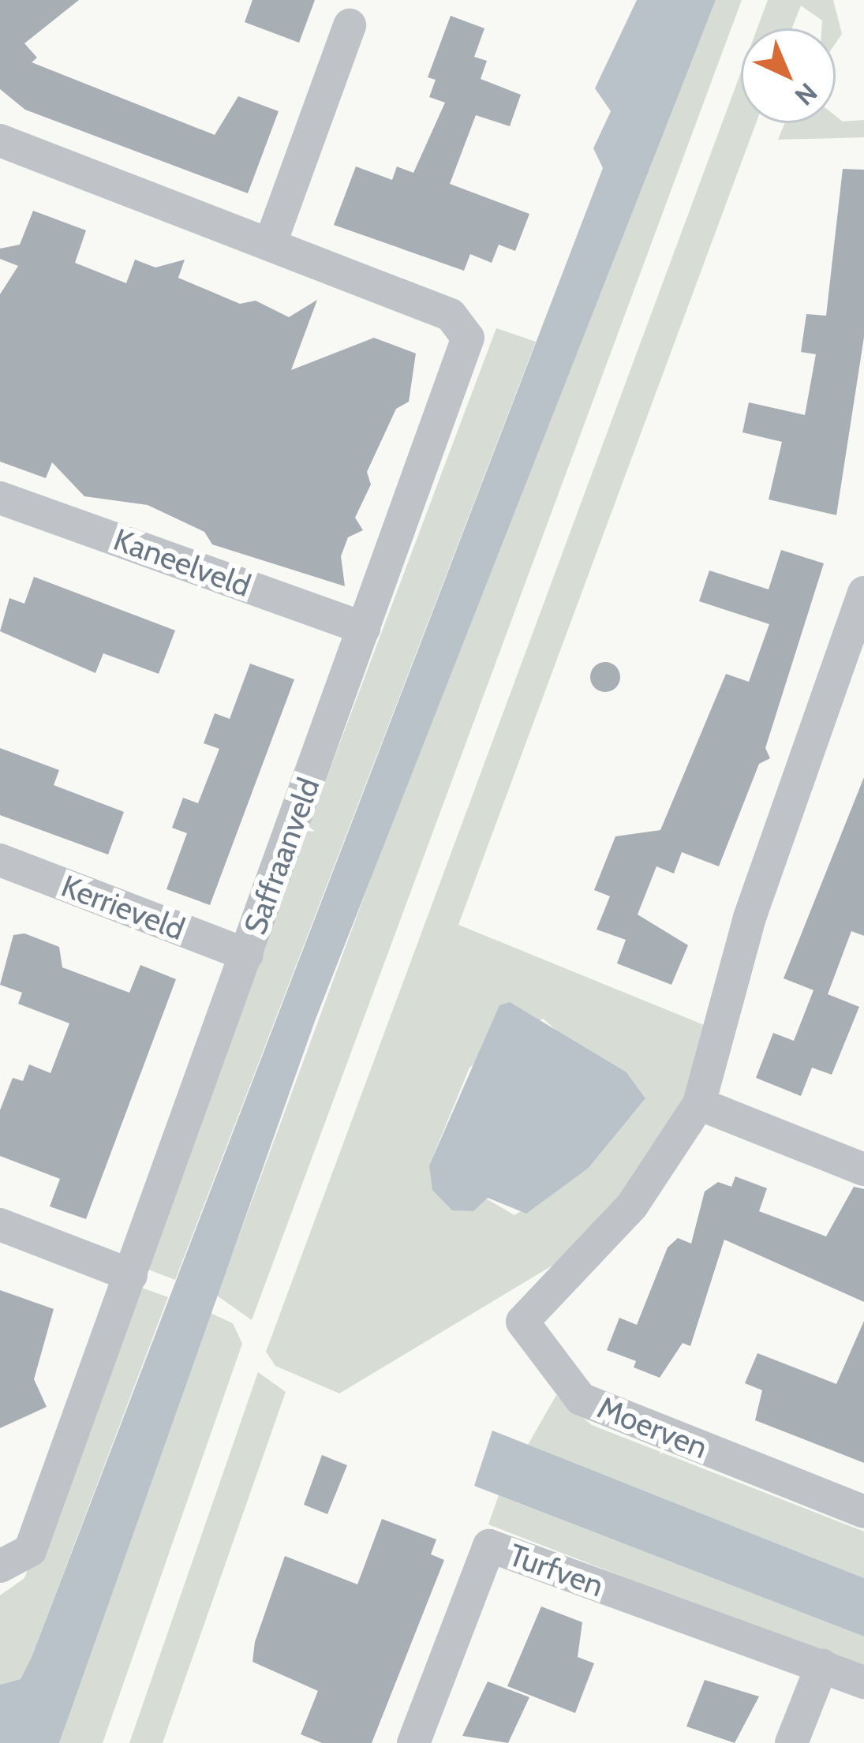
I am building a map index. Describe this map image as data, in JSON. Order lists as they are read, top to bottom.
{
  "streets": {
    "street": [
      "Kaneelveld",
      "Saffraanveld",
      "Kerrieveld",
      "Moerven",
      "Turfven"
    ]
  },
  "crossings": [
    ["Kaneelveld", "Saffraanveld"],
    ["Saffraanveld", "Kerrieveld"]
  ],
  "north": "bottom right"
}
